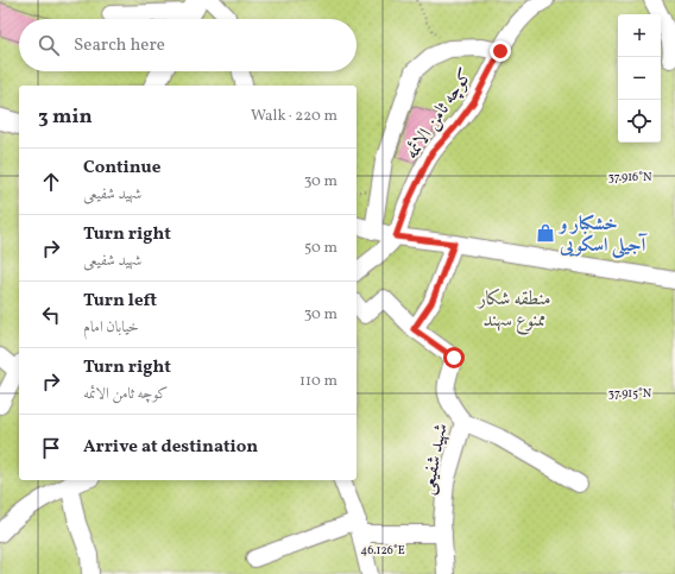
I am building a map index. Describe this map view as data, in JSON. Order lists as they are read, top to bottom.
{
  "streets": {
    "street": ["کوچه ثامن الائمه", "شهید شفیعی"]
  },
  "parks": ["منطقه شکار ممنوع سهند"],
  "places": {
    "shop": ["خشکبار و آجیلی اسکویی"]
  },
  "page": {
    "map_buttons": ["+", "−"],
    "search": "Search here",
    "heading": ["3 min", "Walk · 220 m"],
    "list": [
      ["Continue", "شهید شفیعی", "30 m"],
      ["Turn right", "شهید شفیعی", "50 m"],
      ["Turn left", "خیابان امام", "30 m"],
      ["Turn right", "کوچه ثامن الائمه", "110 m"],
      "Arrive at destination"
    ]
  },
  "coordinates": ["37.916°N", "37.915°N", "46.126°E"]
}
